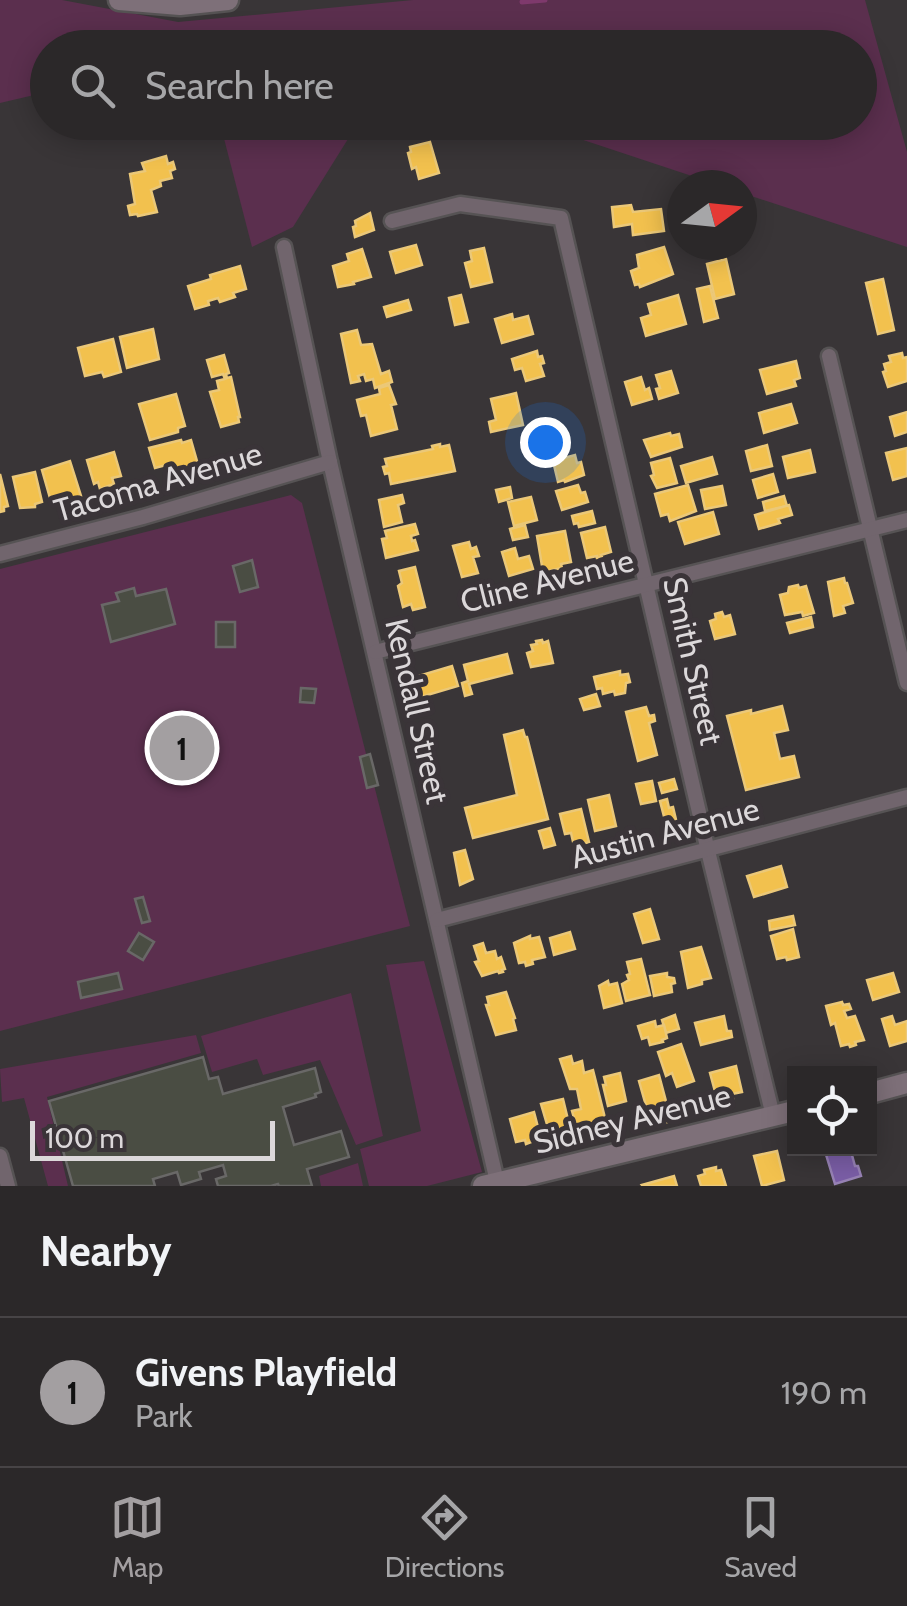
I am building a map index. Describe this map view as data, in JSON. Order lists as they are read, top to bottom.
{
  "streets": {
    "main road": ["Sidney Avenue"],
    "street": [
      "Tacoma Avenue",
      "Cline Avenue",
      "Smith Street",
      "Kendall Street",
      "Austin Avenue"
    ]
  },
  "crossings": [
    ["Tacoma Avenue", "Kendall Street"],
    ["Cline Avenue", "Smith Street"],
    ["Cline Avenue", "Kendall Street"],
    ["Smith Street", "Austin Avenue"],
    ["Smith Street", "Sidney Avenue"],
    ["Kendall Street", "Austin Avenue"],
    ["Kendall Street", "Sidney Avenue"]
  ],
  "scale_bar": "100 m",
  "north": "right",
  "page": {
    "search": "Search here",
    "pins": "1",
    "scale": "100 m",
    "heading": "Nearby",
    "list": [
      {
        "mark": "1",
        "name": "Givens Playfield",
        "note": "Park",
        "value": "190 m"
      }
    ],
    "nav": ["Map", "Directions", "Saved"]
  }
}
